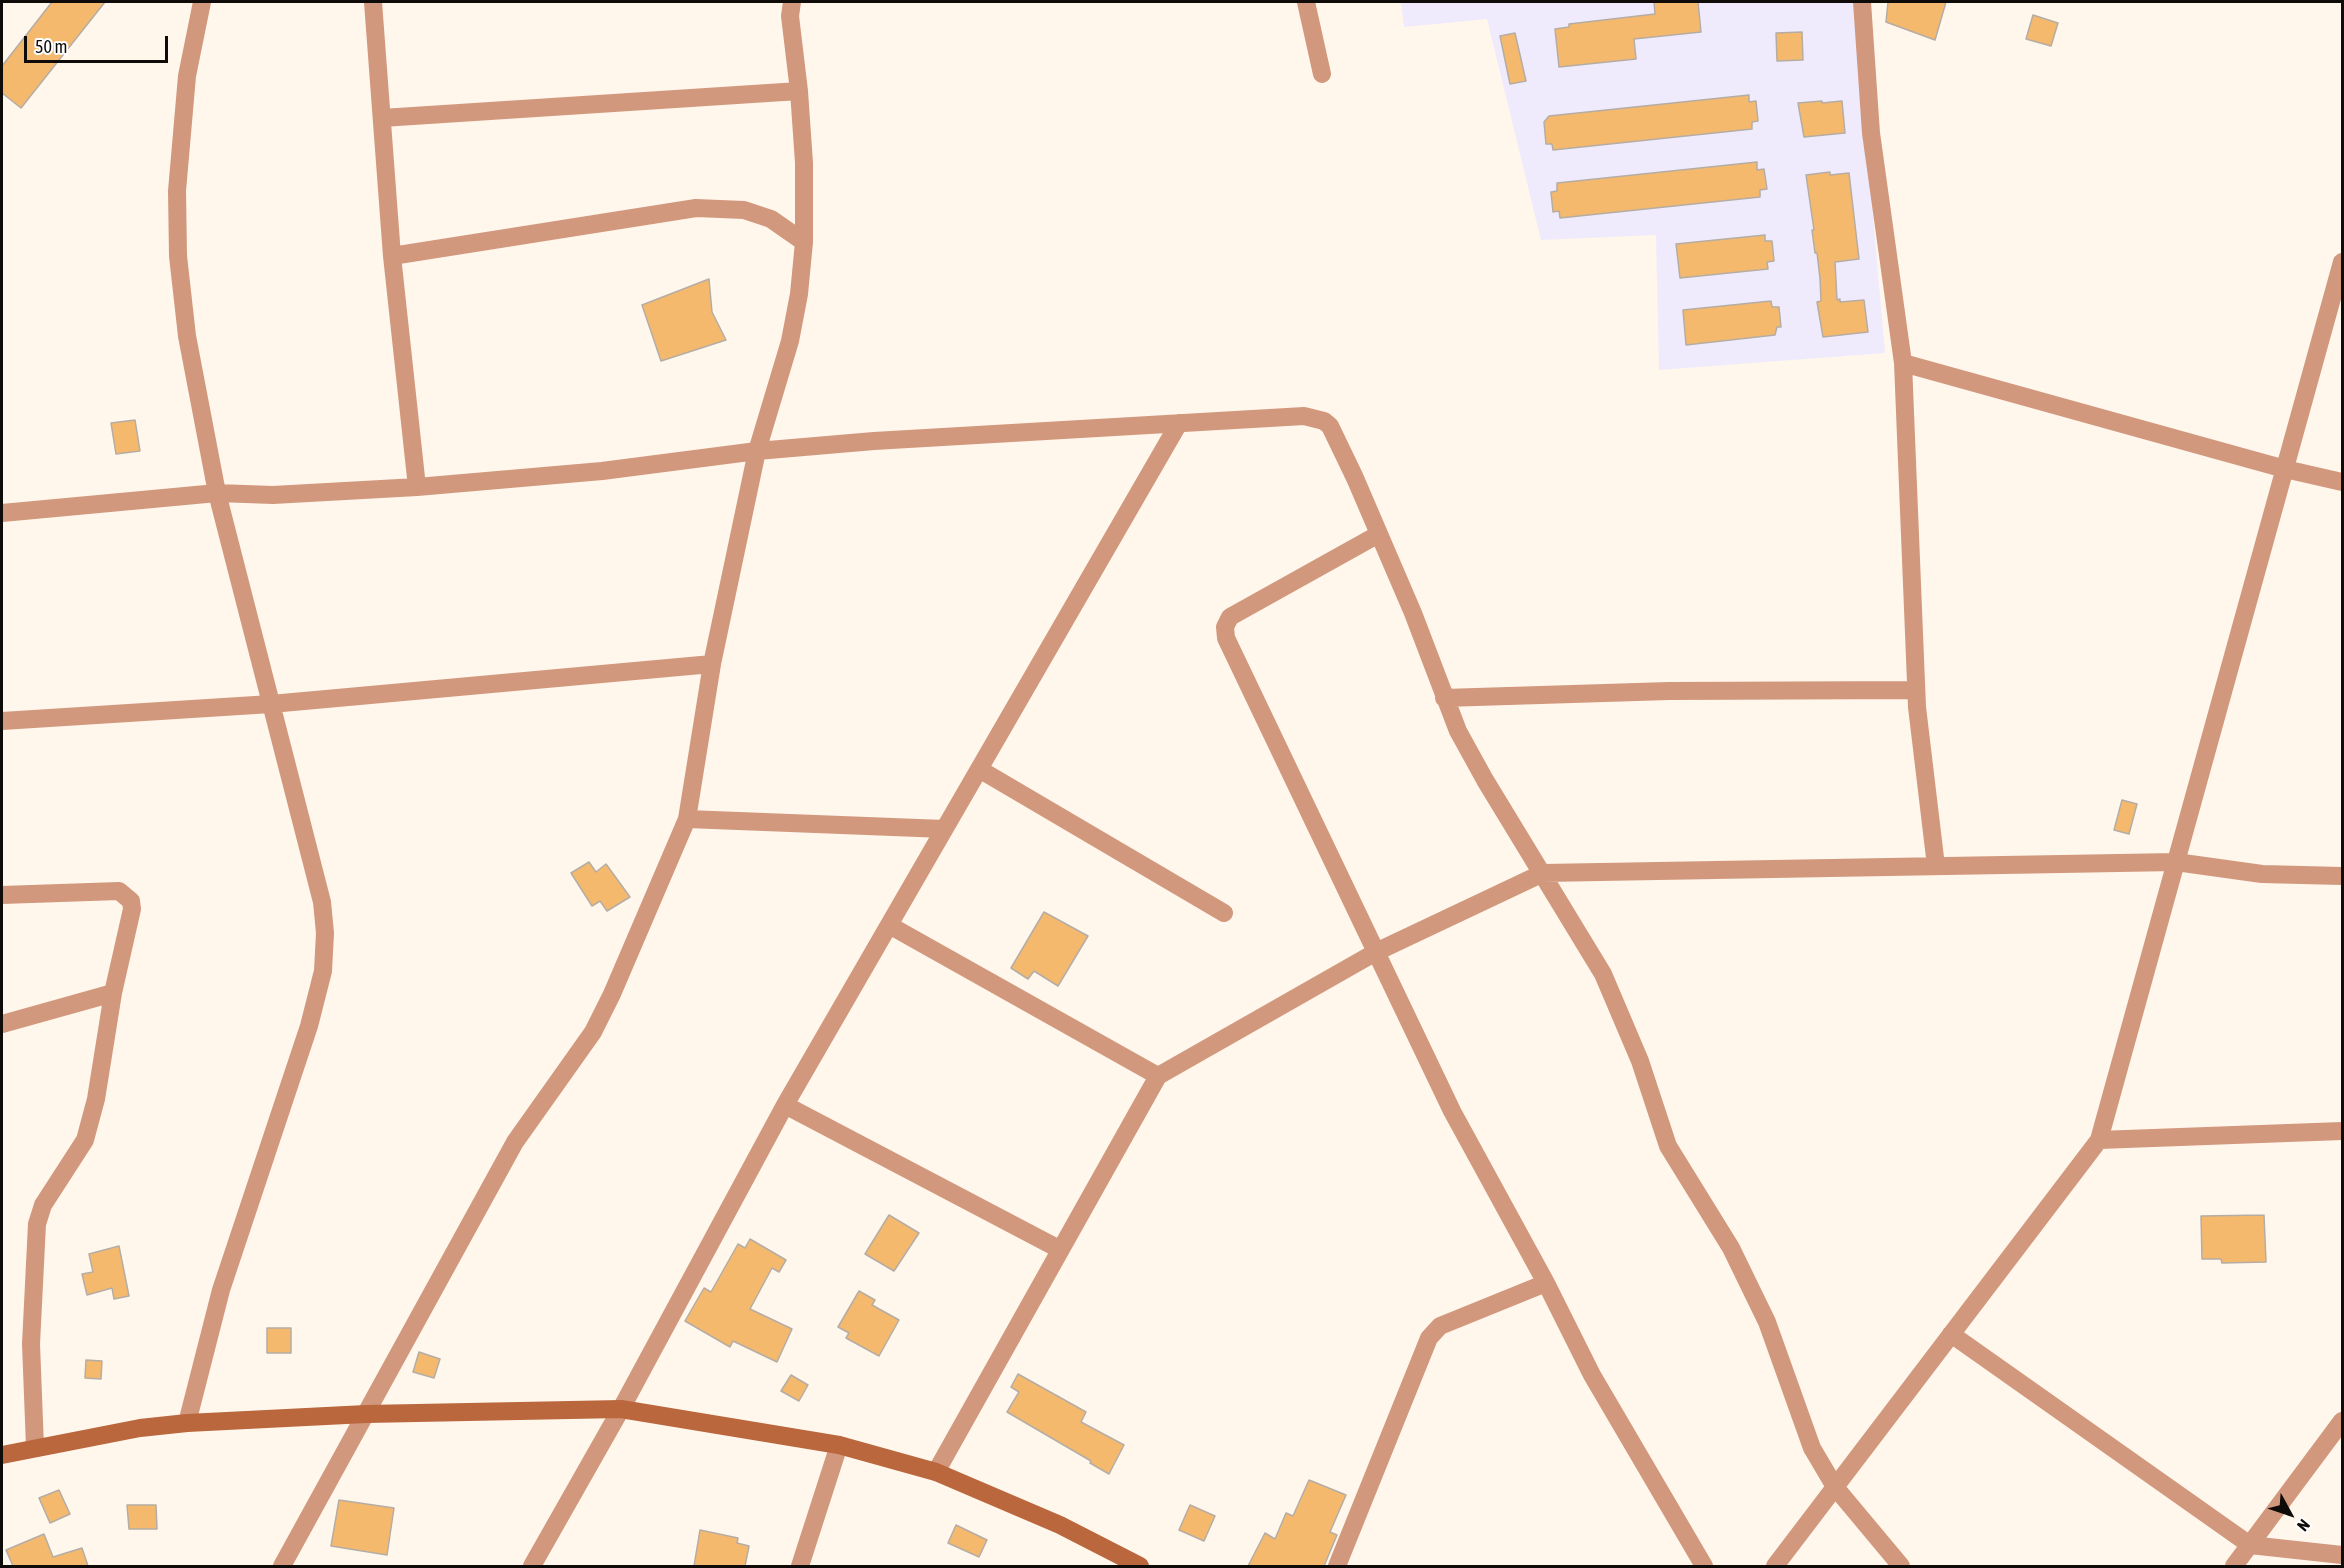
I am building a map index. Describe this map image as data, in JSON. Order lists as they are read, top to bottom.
{
  "scale_bar": "50 m",
  "north": "bottom right"
}
